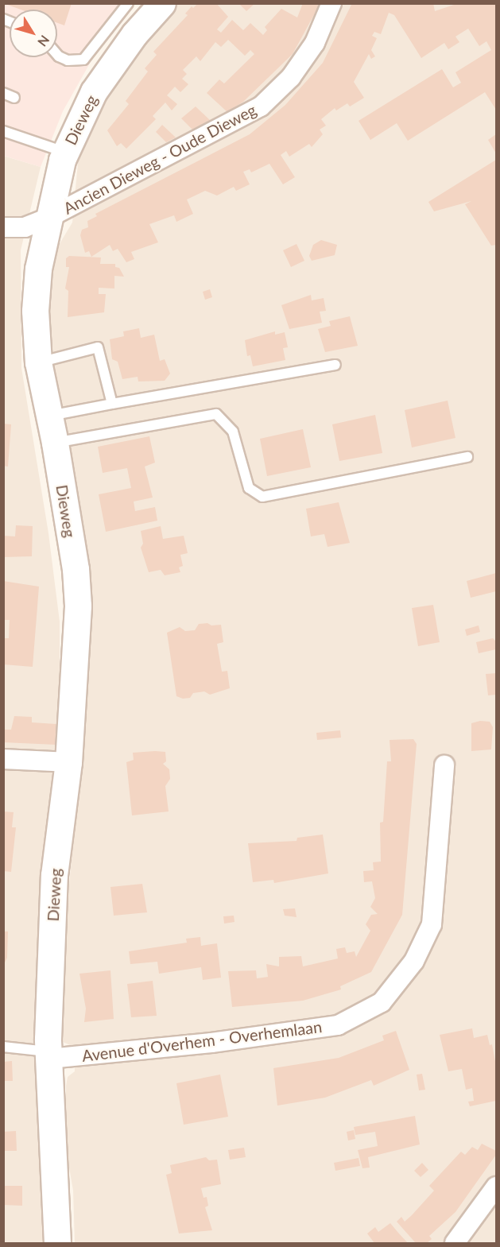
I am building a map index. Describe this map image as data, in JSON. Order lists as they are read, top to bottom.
{
  "streets": {
    "street": ["Dieweg", "Ancien Dieweg - Oude Dieweg", "Avenue d'Overhem - Overhemlaan"]
  },
  "crossings": [
    ["Dieweg", "Ancien Dieweg - Oude Dieweg"],
    ["Dieweg", "Avenue d'Overhem - Overhemlaan"]
  ],
  "north": "bottom right"
}
